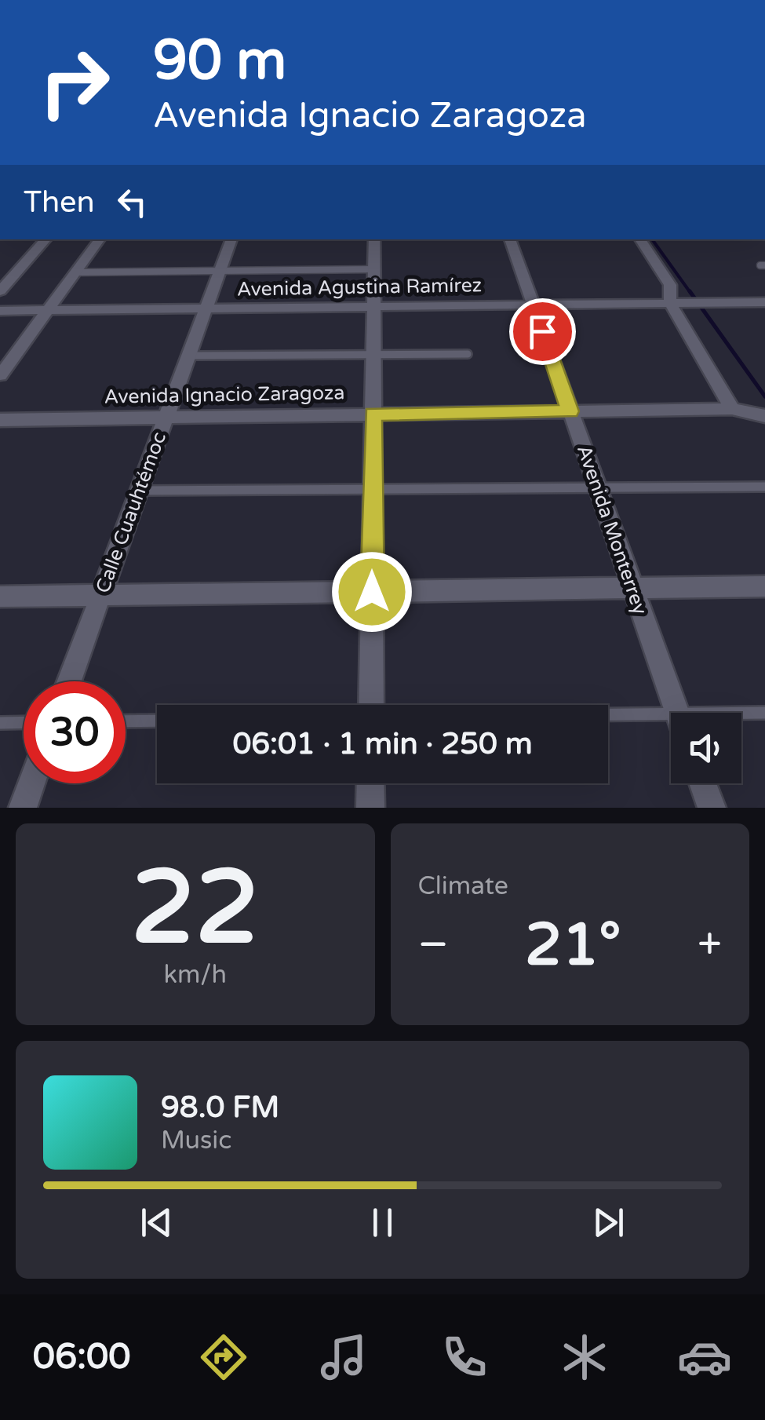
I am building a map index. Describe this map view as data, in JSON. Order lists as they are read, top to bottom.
{
  "streets": {
    "street": [
      "Avenida Agustina Ramírez",
      "Avenida Ignacio Zaragoza",
      "Calle Cuauhtémoc",
      "Avenida Monterrey"
    ]
  },
  "crossings": [
    ["Avenida Agustina Ramírez", "Calle Cuauhtémoc"],
    ["Avenida Agustina Ramírez", "Avenida Monterrey"],
    ["Avenida Ignacio Zaragoza", "Calle Cuauhtémoc"],
    ["Avenida Ignacio Zaragoza", "Avenida Monterrey"]
  ],
  "page": {
    "turn": ["90 m", "Avenida Ignacio Zaragoza"],
    "then": "Then",
    "limit": "30",
    "trip": "06:01 · 1 min · 250 m",
    "tile": [
      ["22", "km/h"],
      "Climate"
    ],
    "heat": ["−", "21°", "+"],
    "song": ["98.0 FM", "Music"],
    "tabs": "06:00"
  }
}
